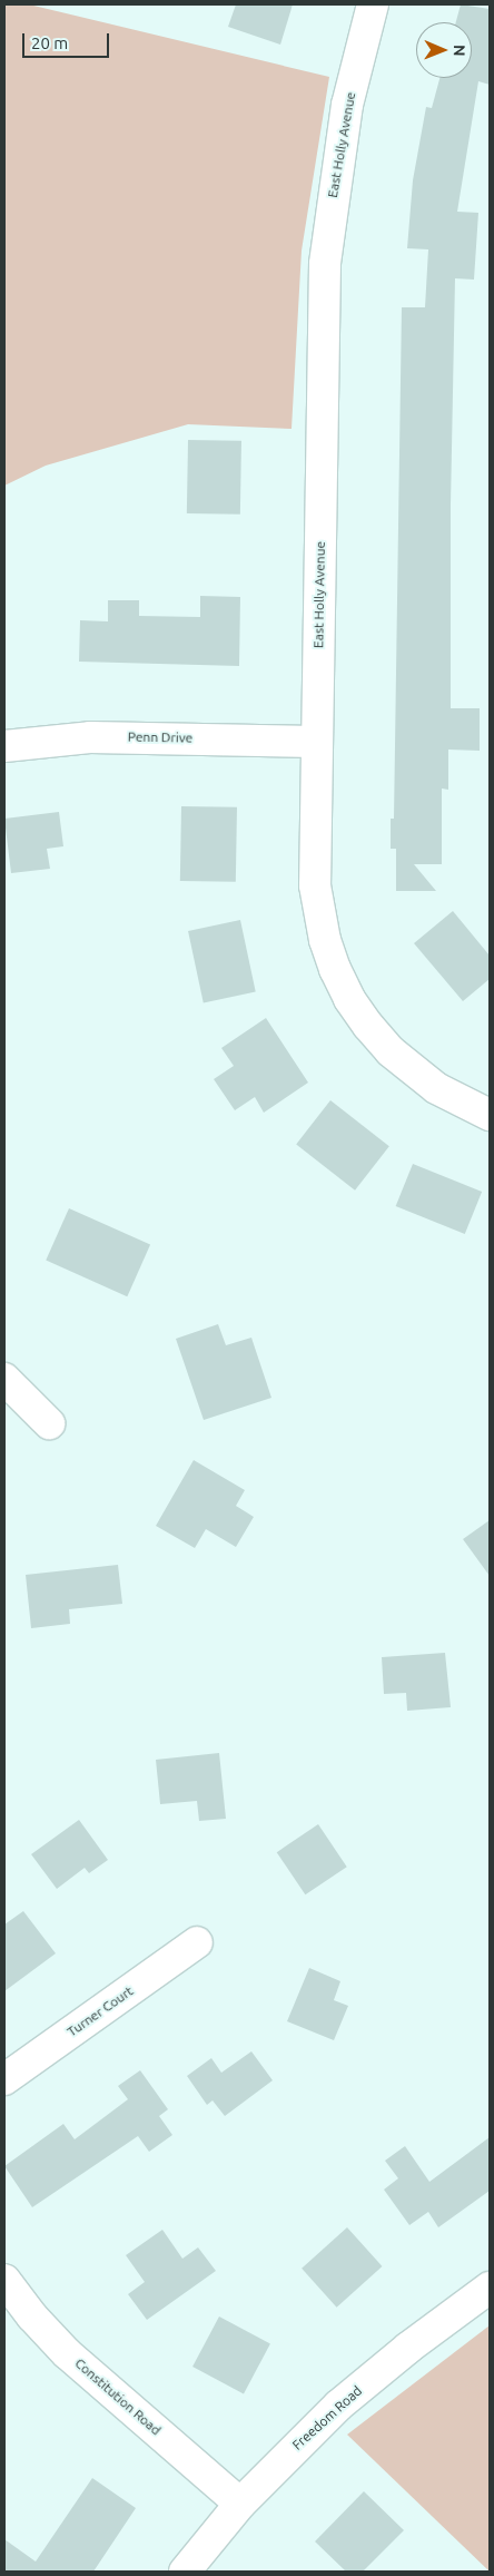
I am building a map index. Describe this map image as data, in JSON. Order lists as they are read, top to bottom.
{
  "streets": {
    "street": [
      "East Holly Avenue",
      "Penn Drive",
      "Turner Court",
      "Constitution Road",
      "Freedom Road"
    ]
  },
  "crossings": [
    ["East Holly Avenue", "Penn Drive"],
    ["Constitution Road", "Freedom Road"]
  ],
  "scale_bar": "20 m",
  "north": "right"
}
